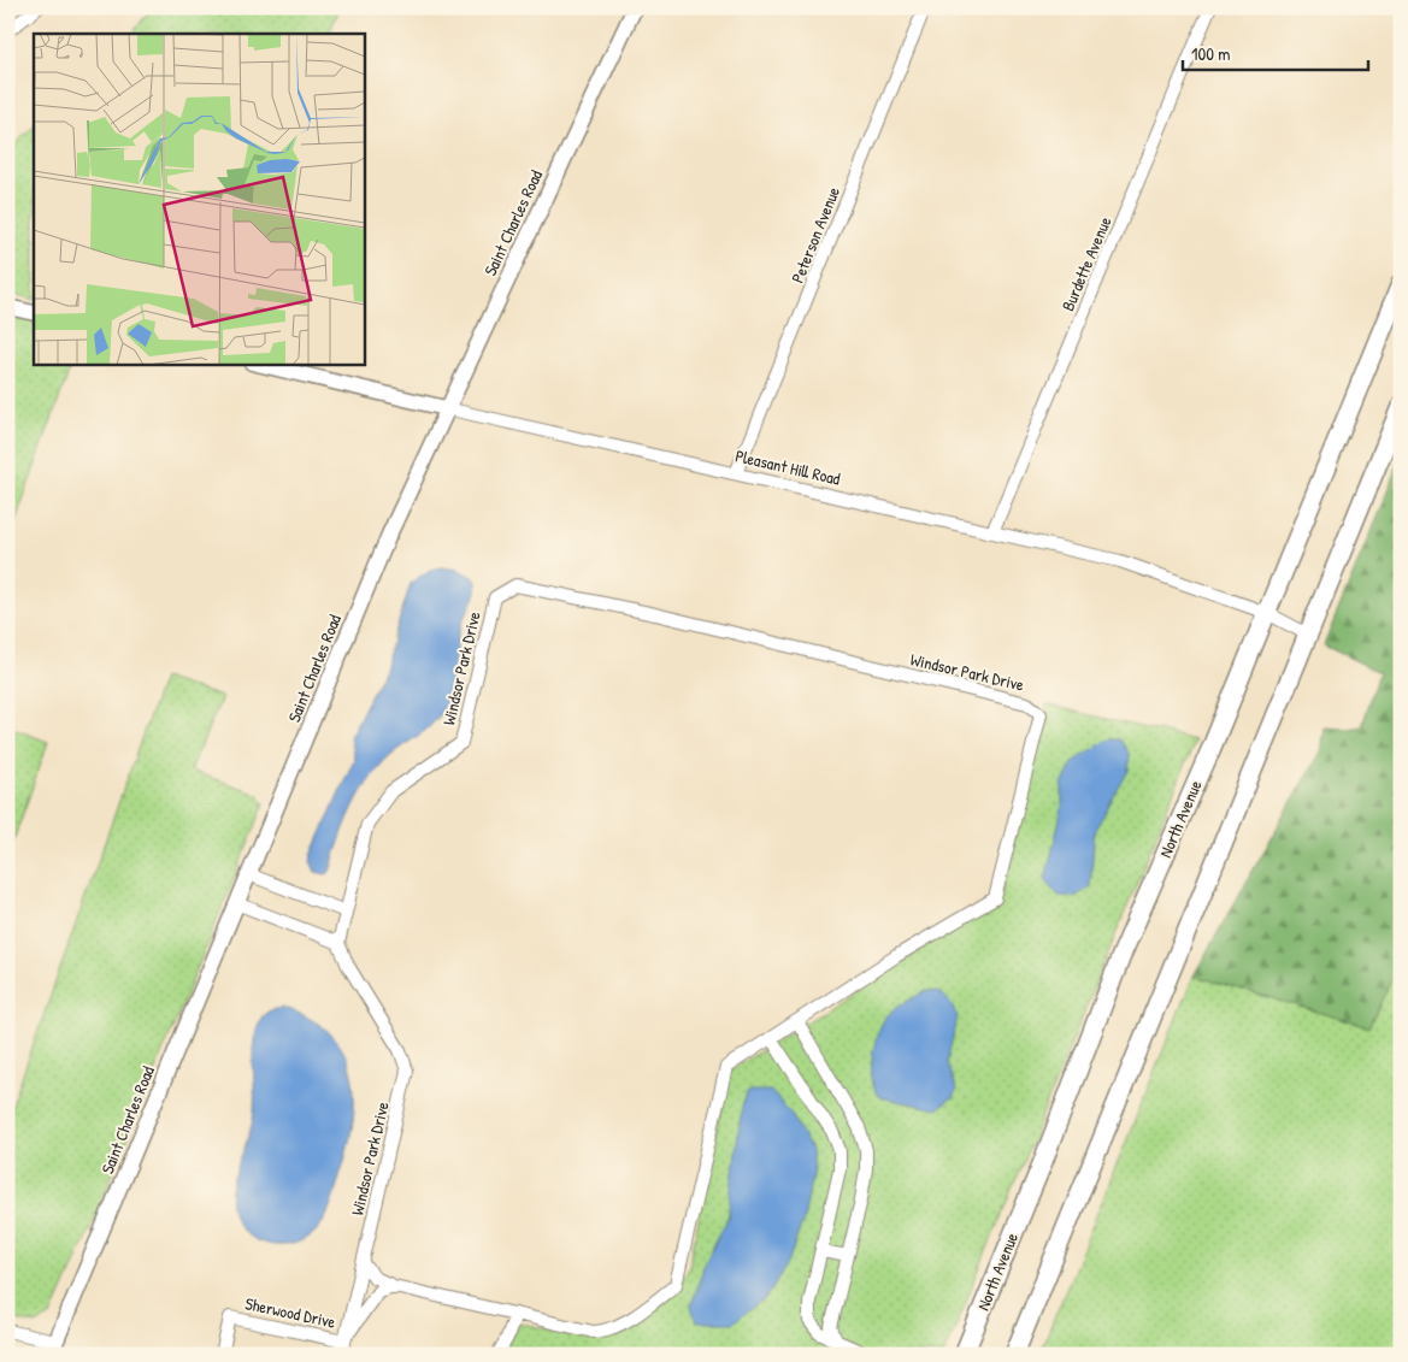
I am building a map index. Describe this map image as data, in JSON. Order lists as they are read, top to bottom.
{
  "streets": {
    "main road": ["North Avenue"],
    "street": [
      "Saint Charles Road",
      "Peterson Avenue",
      "Burdette Avenue",
      "Pleasant Hill Road",
      "Windsor Park Drive",
      "Sherwood Drive"
    ]
  },
  "crossings": [
    ["Saint Charles Road", "Pleasant Hill Road"],
    ["Peterson Avenue", "Pleasant Hill Road"],
    ["Burdette Avenue", "Pleasant Hill Road"],
    ["Pleasant Hill Road", "North Avenue"]
  ],
  "scale_bar": "100 m"
}
